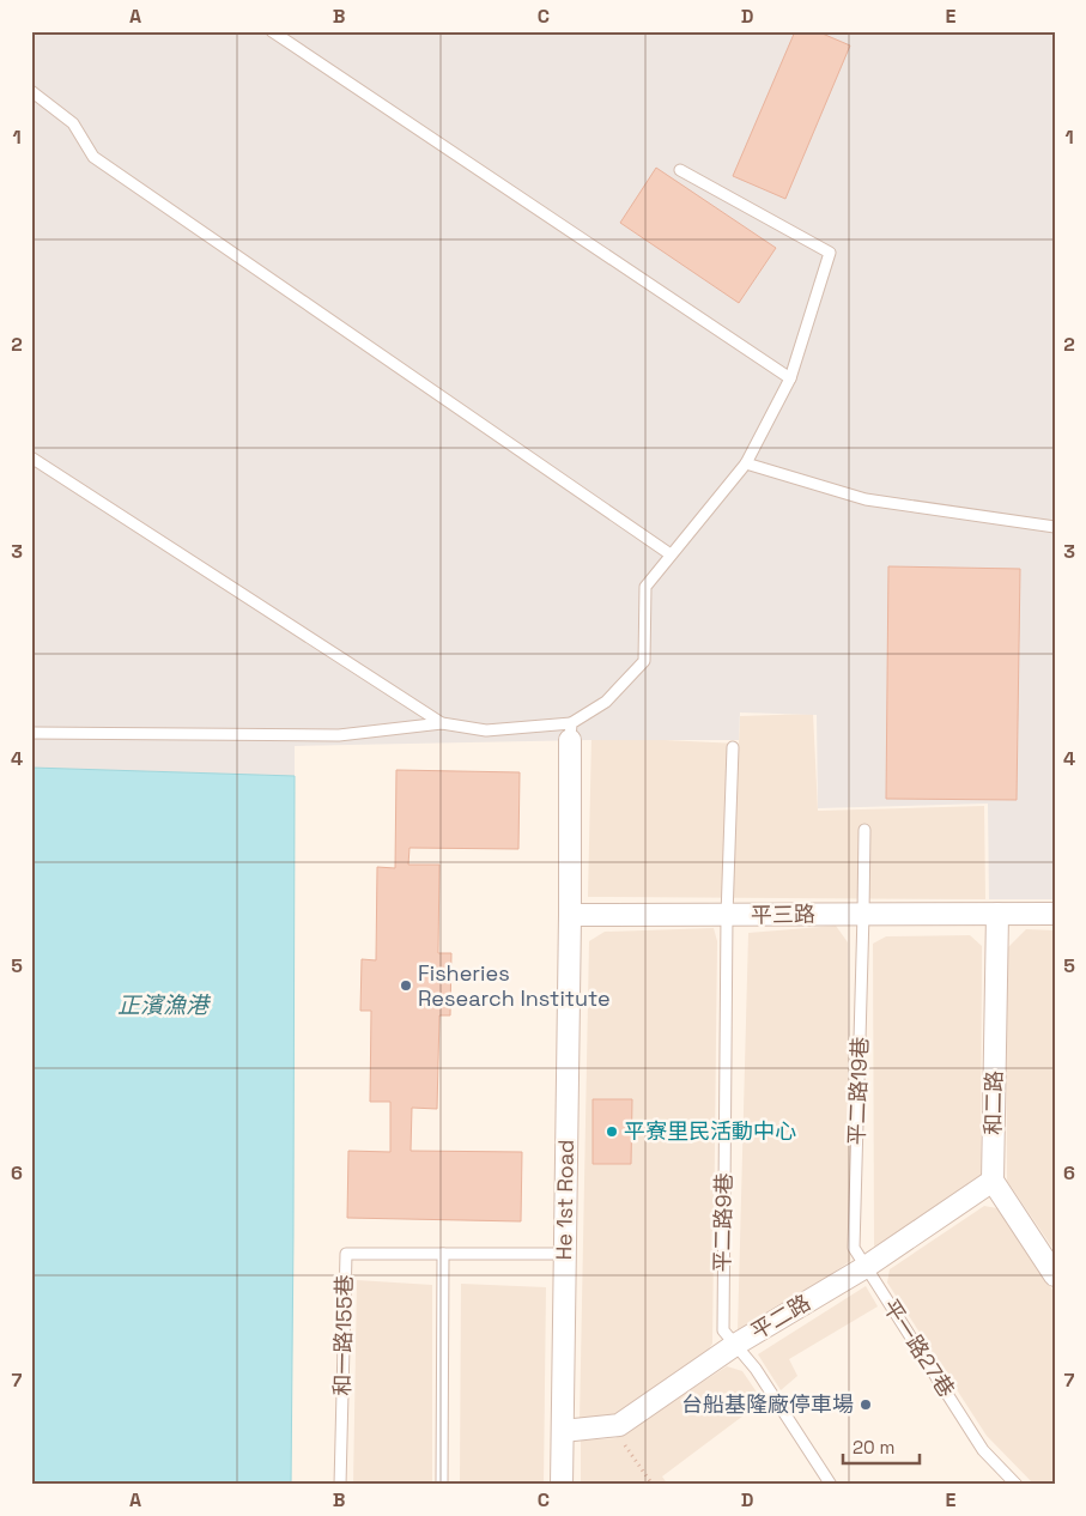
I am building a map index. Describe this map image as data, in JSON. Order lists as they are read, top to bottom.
{
  "streets": {
    "street": [
      "平三路",
      "和二路",
      "He 1st Road",
      "平二路"
    ],
    "lane": [
      "平二路19巷",
      "平二路9巷",
      "和一路155巷",
      "平一路27巷"
    ]
  },
  "crossings": [
    ["平三路", "平二路19巷"],
    ["平三路", "和二路"],
    ["平三路", "He 1st Road"],
    ["平三路", "平二路9巷"],
    ["平二路19巷", "平二路"],
    ["平二路19巷", "平一路27巷"],
    ["和二路", "平二路"],
    ["He 1st Road", "平二路"],
    ["平二路9巷", "平二路"],
    ["平二路", "平一路27巷"]
  ],
  "water": ["正濱漁港"],
  "places": ["Fisheries Research Institute", "平寮里民活動中心", "台船基隆廠停車場"],
  "scale_bar": "20 m",
  "grid": {
    "columns": [
      "A",
      "B",
      "C",
      "D",
      "E"
    ],
    "rows": [
      "1",
      "2",
      "3",
      "4",
      "5",
      "6",
      "7"
    ]
  }
}
